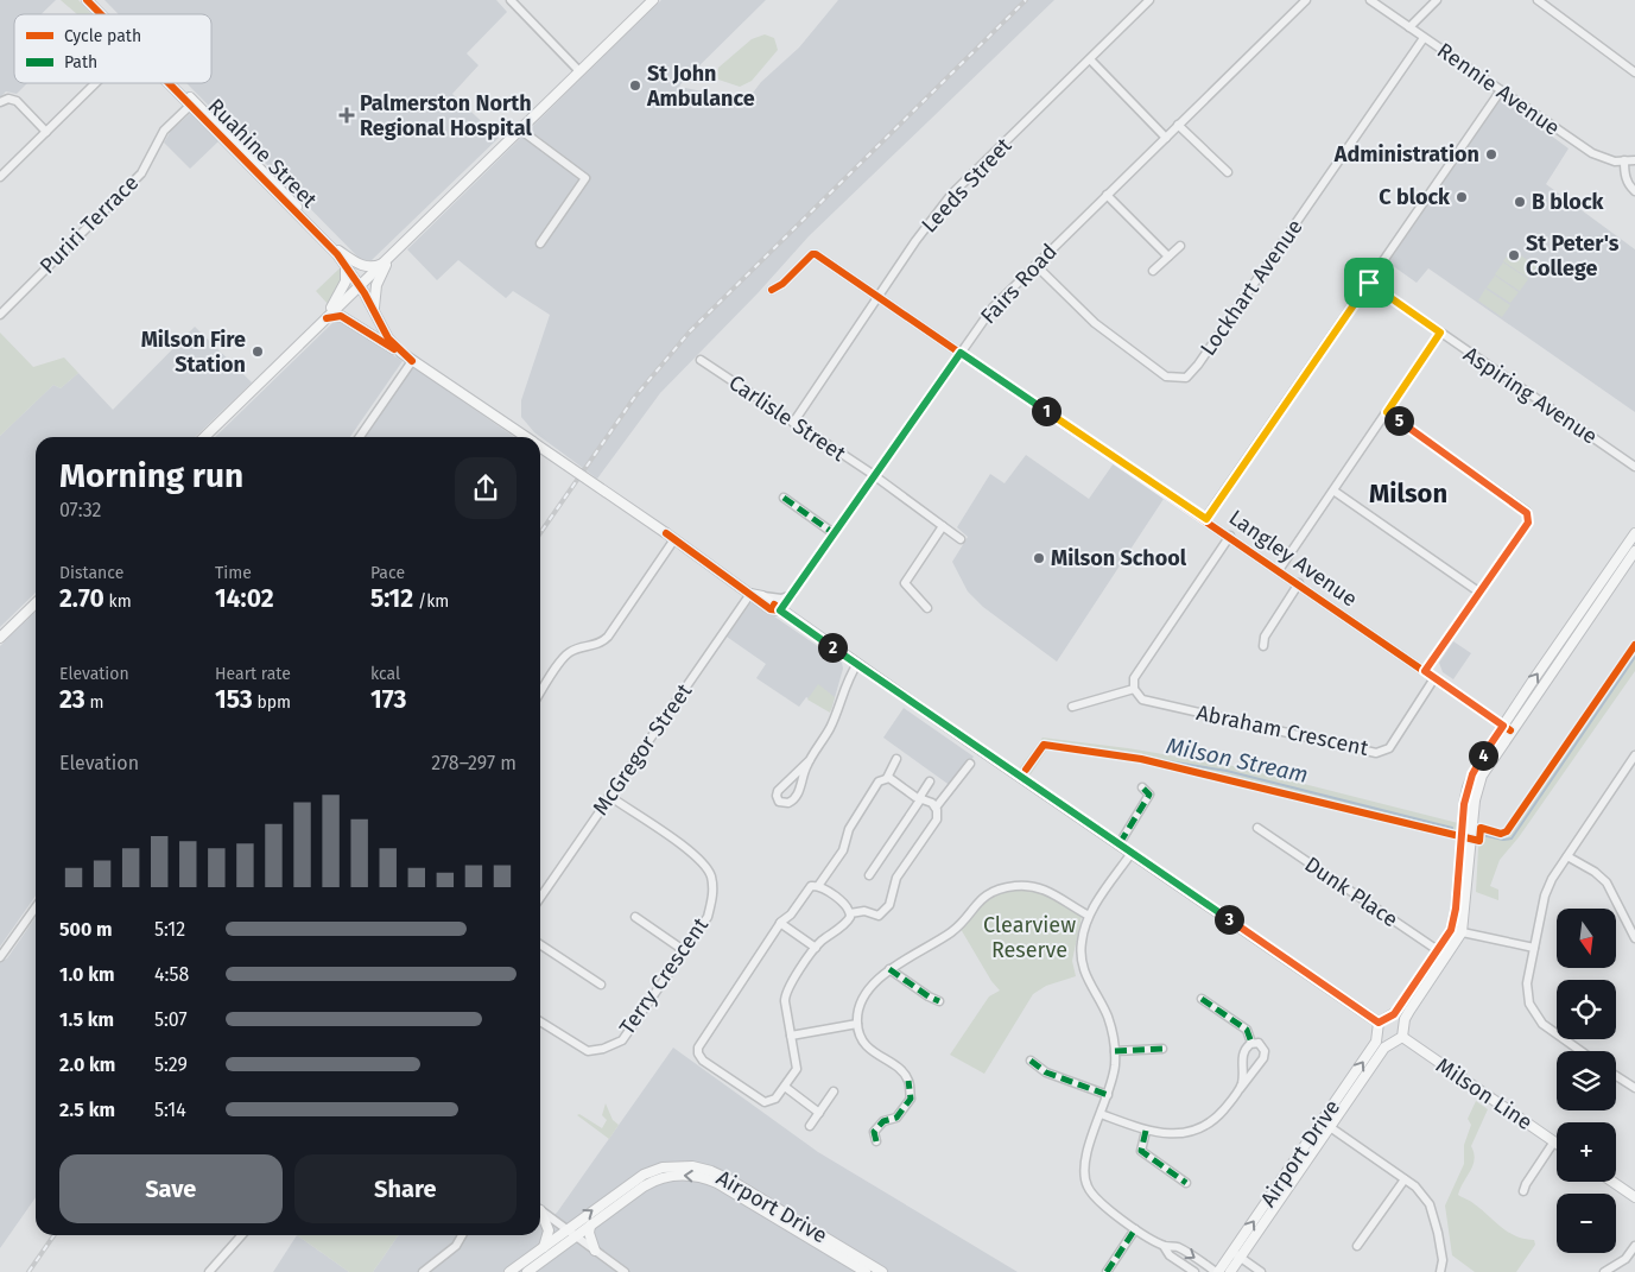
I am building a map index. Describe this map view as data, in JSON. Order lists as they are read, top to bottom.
{
  "streets": {
    "main road": ["Ruahine Street", "Milson Line", "Airport Drive"],
    "street": [
      "Rennie Avenue",
      "Leeds Street",
      "Puriri Terrace",
      "Fairs Road",
      "Lockhart Avenue",
      "Aspiring Avenue",
      "Carlisle Street",
      "Langley Avenue",
      "Abraham Crescent",
      "McGregor Street",
      "Dunk Place",
      "Terry Crescent"
    ]
  },
  "crossings": [
    ["Rennie Avenue", "Lockhart Avenue"],
    ["Ruahine Street", "Puriri Terrace"],
    ["Leeds Street", "Carlisle Street"],
    ["Leeds Street", "Langley Avenue"],
    ["Fairs Road", "Lockhart Avenue"],
    ["Fairs Road", "Carlisle Street"],
    ["Fairs Road", "Langley Avenue"],
    ["Langley Avenue", "Abraham Crescent"],
    ["McGregor Street", "Terry Crescent"],
    ["Milson Line", "Airport Drive"]
  ],
  "districts": ["Milson"],
  "water": ["Milson Stream"],
  "parks": ["Clearview Reserve"],
  "places": {
    "other": [
      "St John Ambulance",
      "Administration",
      "C block",
      "B block",
      "St Peter's College",
      "Milson Fire Station",
      "Milson School"
    ],
    "health": ["Palmerston North Regional Hospital"]
  },
  "legend": ["Cycle path", "Path"],
  "north": "bottom",
  "page": {
    "pins": [
      "1",
      "5",
      "2",
      "4",
      "3"
    ],
    "heading": ["Morning run", "07:32"],
    "stats": [
      ["Distance", "2.70 km"],
      ["Time", "14:02"],
      ["Pace", "5:12 /km"],
      ["Elevation", "23 m"],
      ["Heart rate", "153 bpm"],
      ["kcal", "173"]
    ],
    "chart": ["Elevation", "278–297 m"],
    "list": [
      {
        "name": "500 m",
        "note": "5:12"
      },
      {
        "name": "1.0 km",
        "note": "4:58"
      },
      {
        "name": "1.5 km",
        "note": "5:07"
      },
      {
        "name": "2.0 km",
        "note": "5:29"
      },
      {
        "name": "2.5 km",
        "note": "5:14"
      }
    ],
    "map_buttons": ["+", "−"],
    "buttons": ["Save", "Share"]
  }
}
